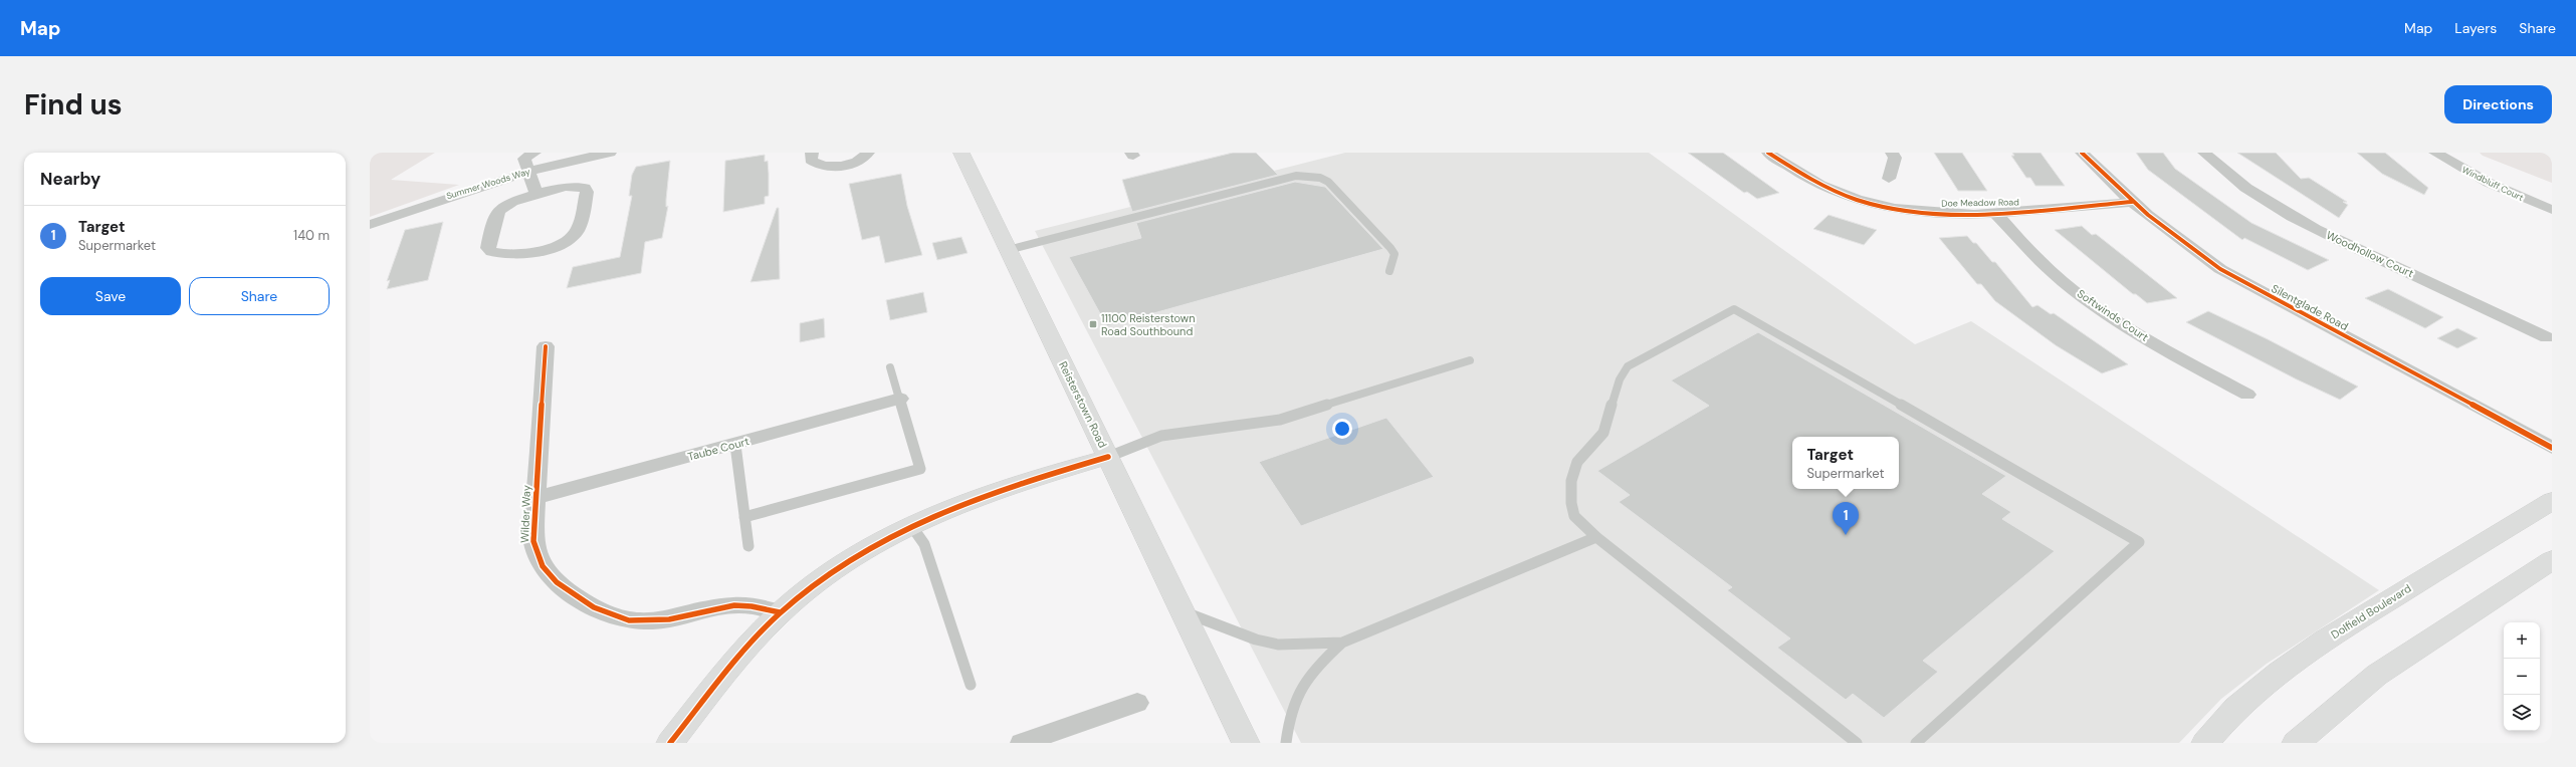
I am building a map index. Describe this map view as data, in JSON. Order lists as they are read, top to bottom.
{
  "streets": {
    "main road": ["Reisterstown Road", "Dolfield Boulevard"],
    "street": [
      "Summer Woods Way",
      "Windbluff Court",
      "Doe Meadow Road",
      "Woodhollow Court",
      "Silentglade Road",
      "Softwinds Court",
      "Taube Court",
      "Wilder Way"
    ]
  },
  "crossings": [
    ["Doe Meadow Road", "Silentglade Road"],
    ["Doe Meadow Road", "Softwinds Court"],
    ["Taube Court", "Wilder Way"]
  ],
  "places": {
    "transit": ["11100 Reisterstown Road Southbound"]
  },
  "page": {
    "header": "Map",
    "nav": ["Map", "Layers", "Share"],
    "buttons": [
      "Directions",
      ["Save", "Share"]
    ],
    "title": "Find us",
    "heading": "Nearby",
    "list": [
      {
        "mark": "1",
        "name": "Target",
        "note": "Supermarket",
        "value": "140 m"
      }
    ],
    "popup": ["Target", "Supermarket"],
    "pins": "1",
    "map_buttons": ["+", "−"]
  }
}
